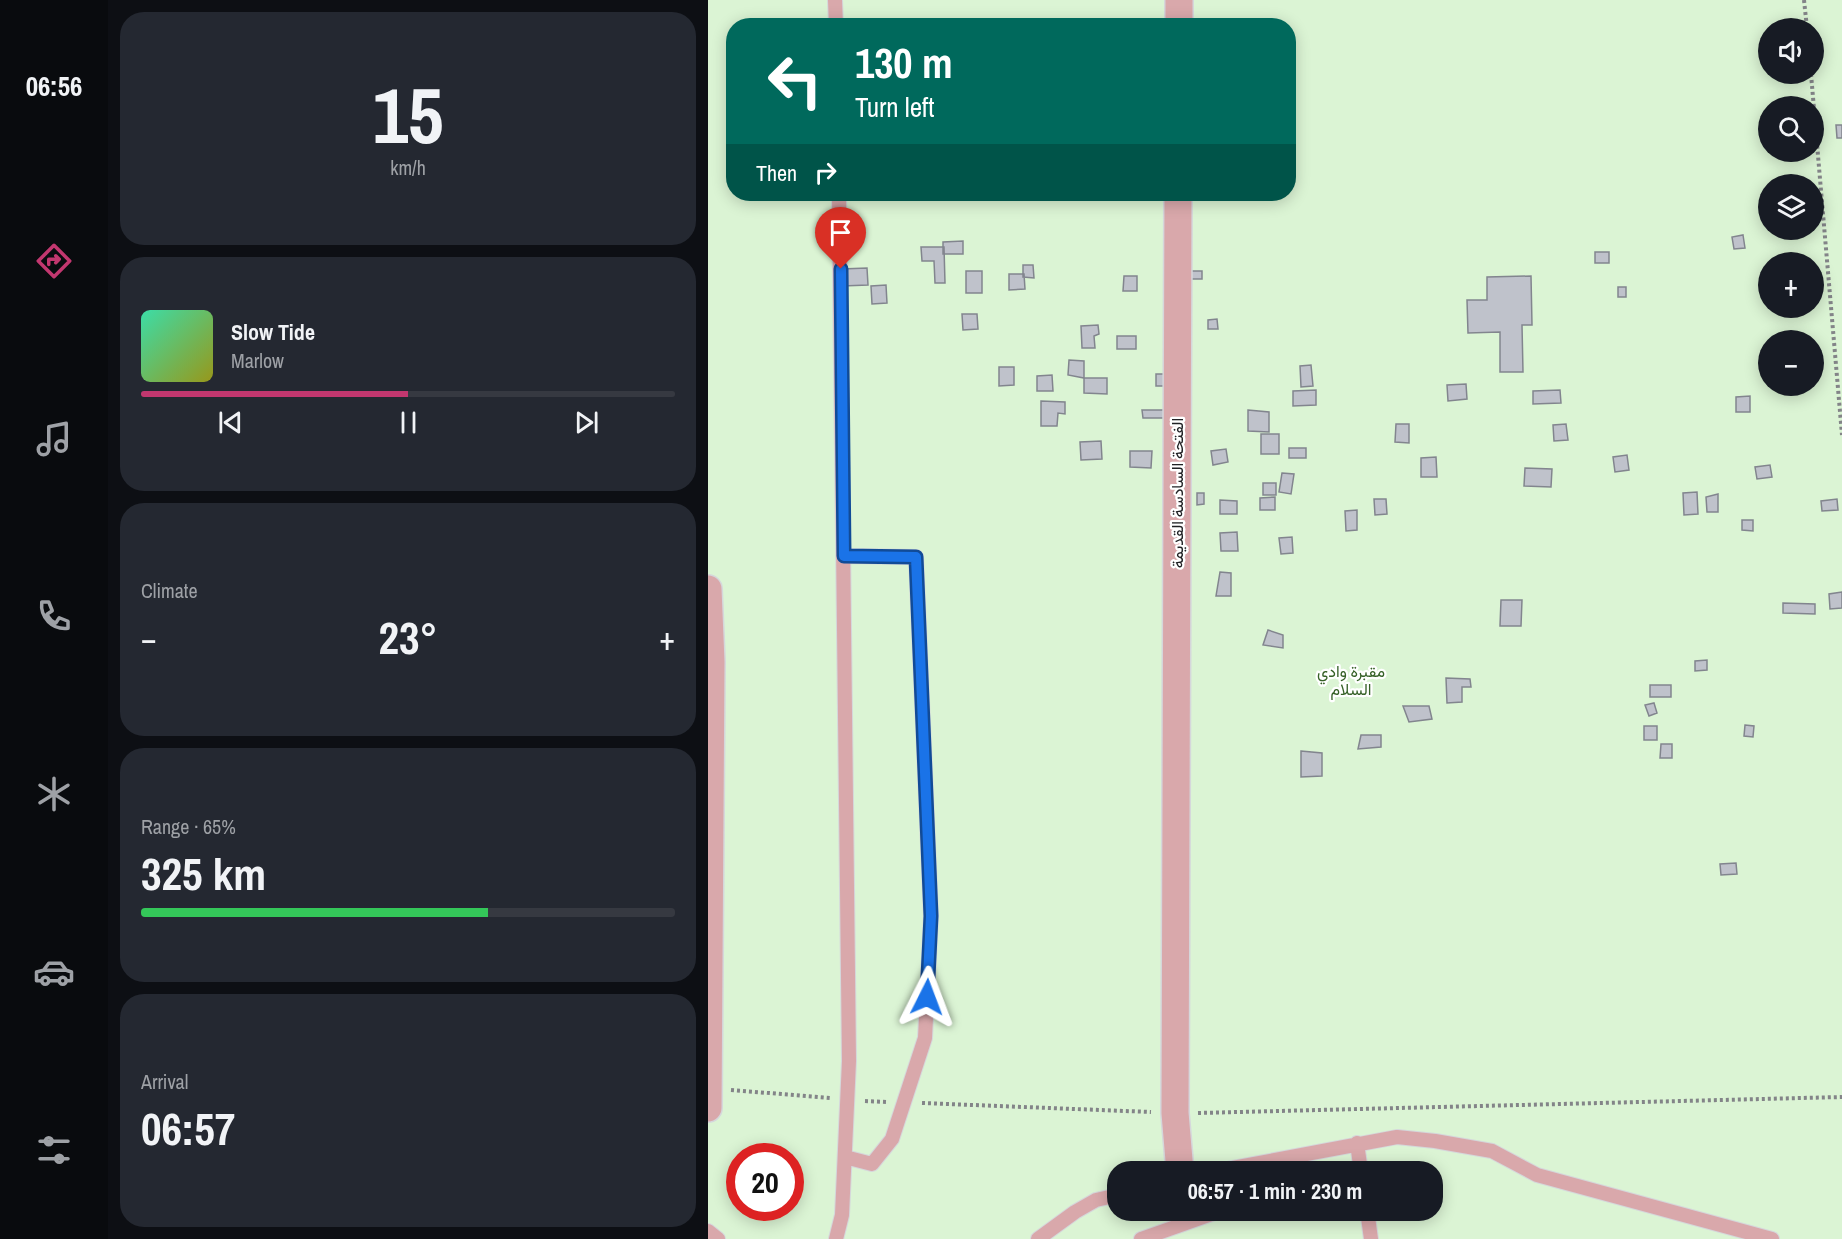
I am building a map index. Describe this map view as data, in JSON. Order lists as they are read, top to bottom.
{
  "streets": {
    "street": ["الفتحة السادسة القديمة"]
  },
  "parks": ["مقبرة وادي السلام"],
  "page": {
    "tabs": "06:56",
    "tile": [
      ["15", "km/h"],
      "Climate",
      ["Range · 65%", "325 km"],
      ["Arrival", "06:57"]
    ],
    "map_buttons": ["+", "−"],
    "turn": ["130 m", "Turn left"],
    "then": "Then",
    "song": ["Slow Tide", "Marlow"],
    "heat": ["−", "23°", "+"],
    "limit": "20",
    "trip": "06:57 · 1 min · 230 m"
  }
}
